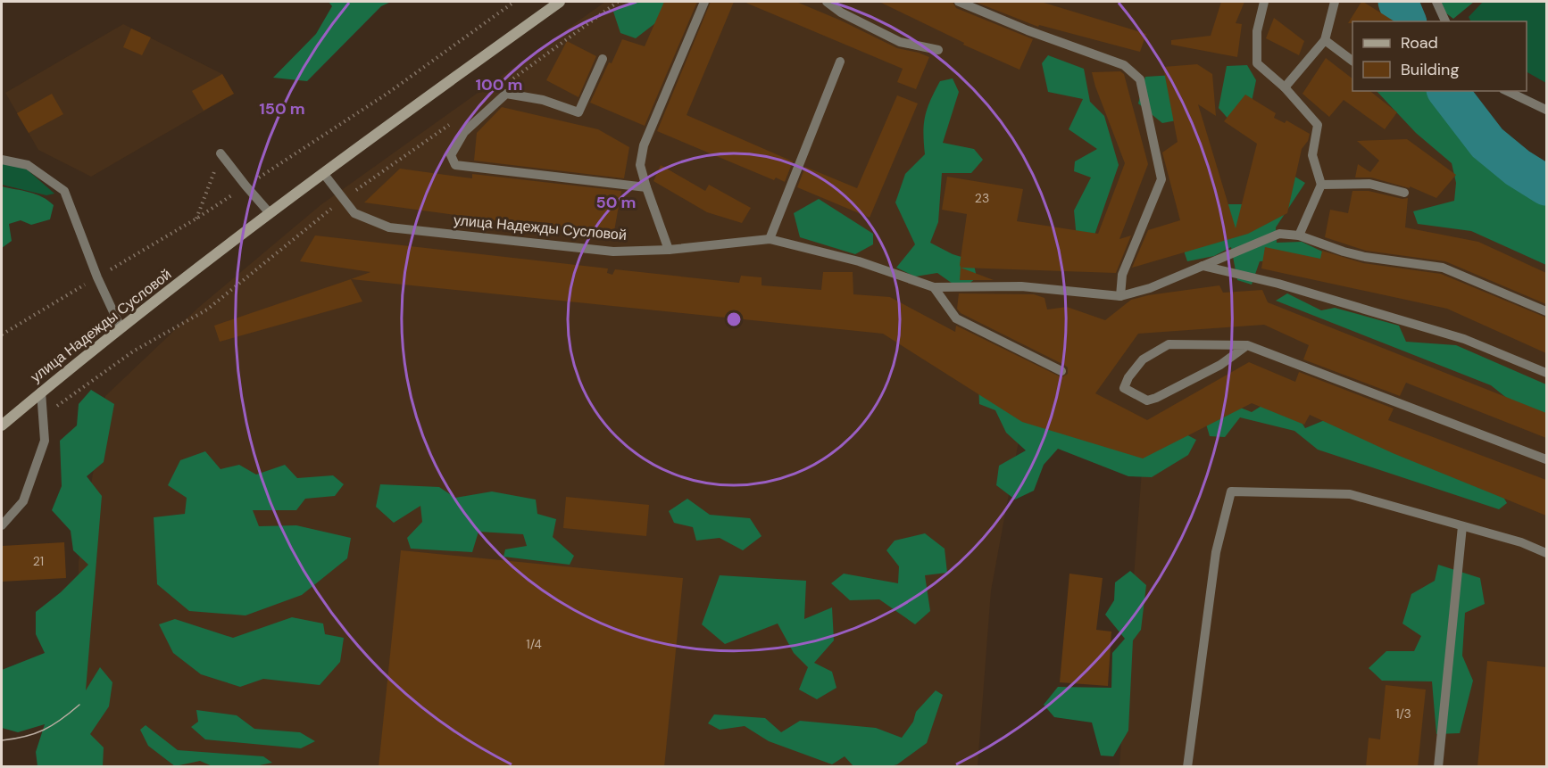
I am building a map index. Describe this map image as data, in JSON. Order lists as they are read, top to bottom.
{
  "streets": {
    "main road": ["улица Надежды Сусловой"]
  },
  "house_numbers": [
    "23",
    "21",
    "1/4",
    "1/3"
  ],
  "legend": ["Road", "Building"],
  "rings": ["100 m", "150 m", "50 m"]
}
